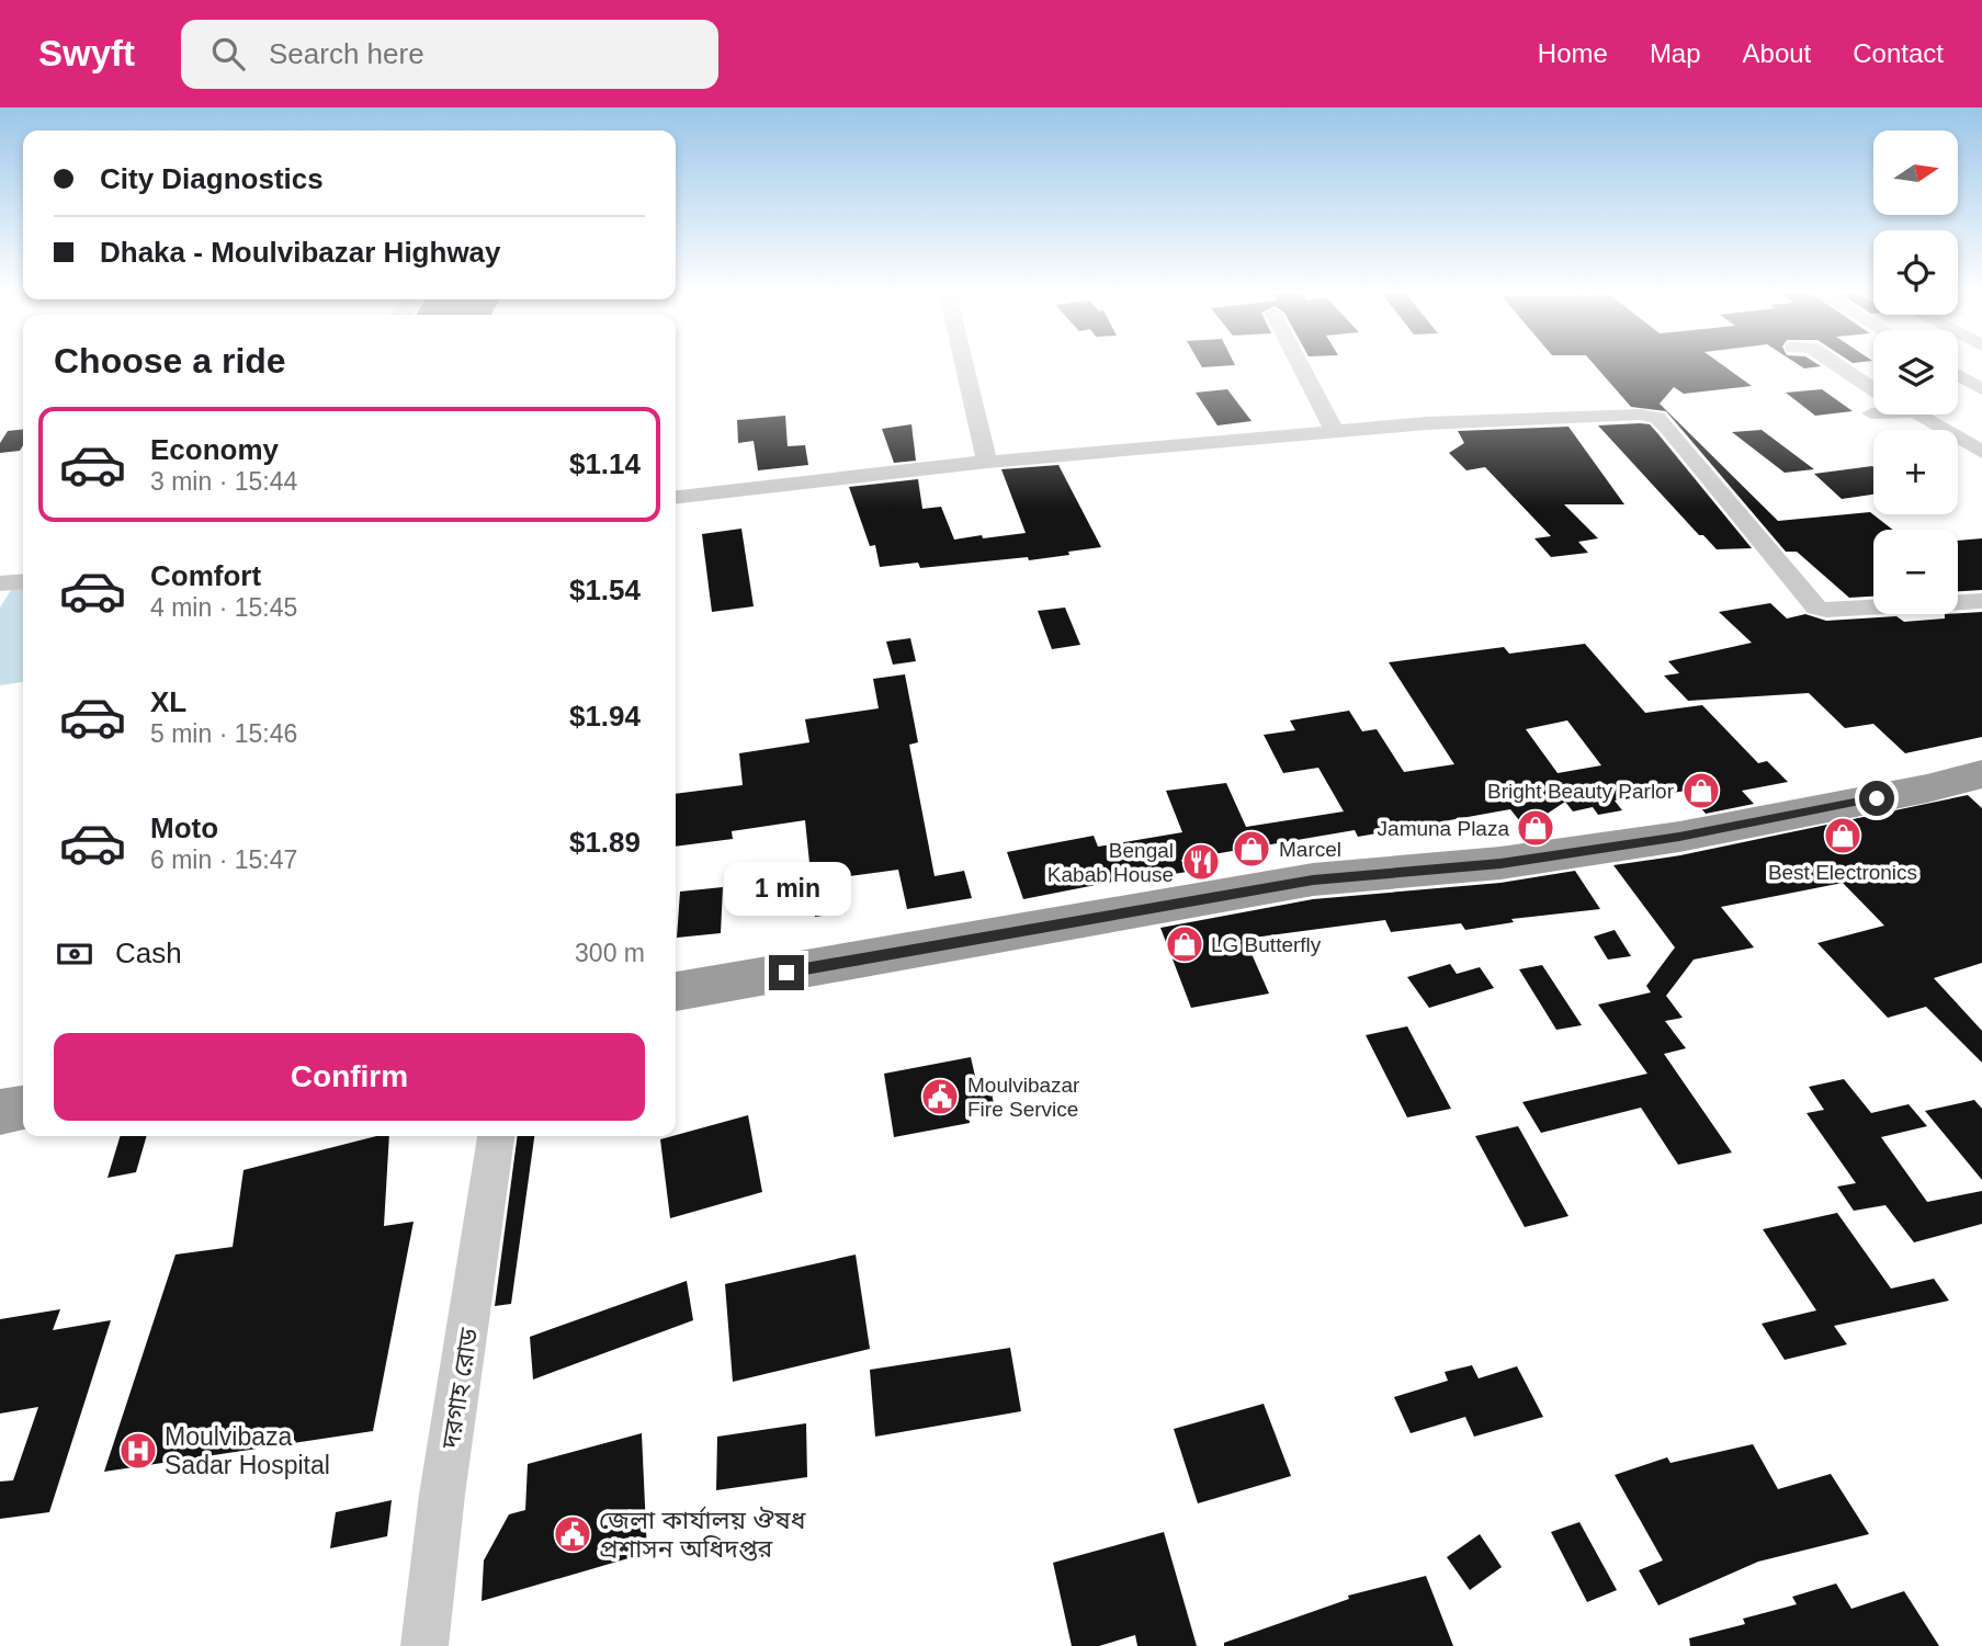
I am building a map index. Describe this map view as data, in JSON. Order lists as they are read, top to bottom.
{
  "streets": {
    "street": ["দরগাহ রোড"]
  },
  "places": {
    "shop": [
      "Bright Beauty Parlor",
      "Jamuna Plaza",
      "Best Electronics",
      "Marcel",
      "LG Butterfly"
    ],
    "restaurant": ["Bengal Kabab House"],
    "public building": ["Moulvibazar Fire Service", "জেলা কার্যালয় ঔষধ প্রশাসন অধিদপ্তর"],
    "hospital": ["Moulvibaza Sadar Hospital"]
  },
  "north": "right",
  "page": {
    "header": "Swyft",
    "search": "Search here",
    "nav": [
      "Home",
      "Map",
      "About",
      "Contact"
    ],
    "map_buttons": ["+", "−"],
    "banner": ["City Diagnostics", "Dhaka - Moulvibazar Highway"],
    "heading": "Choose a ride",
    "list": [
      {
        "name": "Economy",
        "note": "3 min · 15:44",
        "value": "$1.14"
      },
      {
        "name": "Comfort",
        "note": "4 min · 15:45",
        "value": "$1.54"
      },
      {
        "name": "XL",
        "note": "5 min · 15:46",
        "value": "$1.94"
      },
      {
        "name": "Moto",
        "note": "6 min · 15:47",
        "value": "$1.89"
      }
    ],
    "bubble": "1 min",
    "pay": ["Cash", "300 m"],
    "buttons": "Confirm"
  }
}
